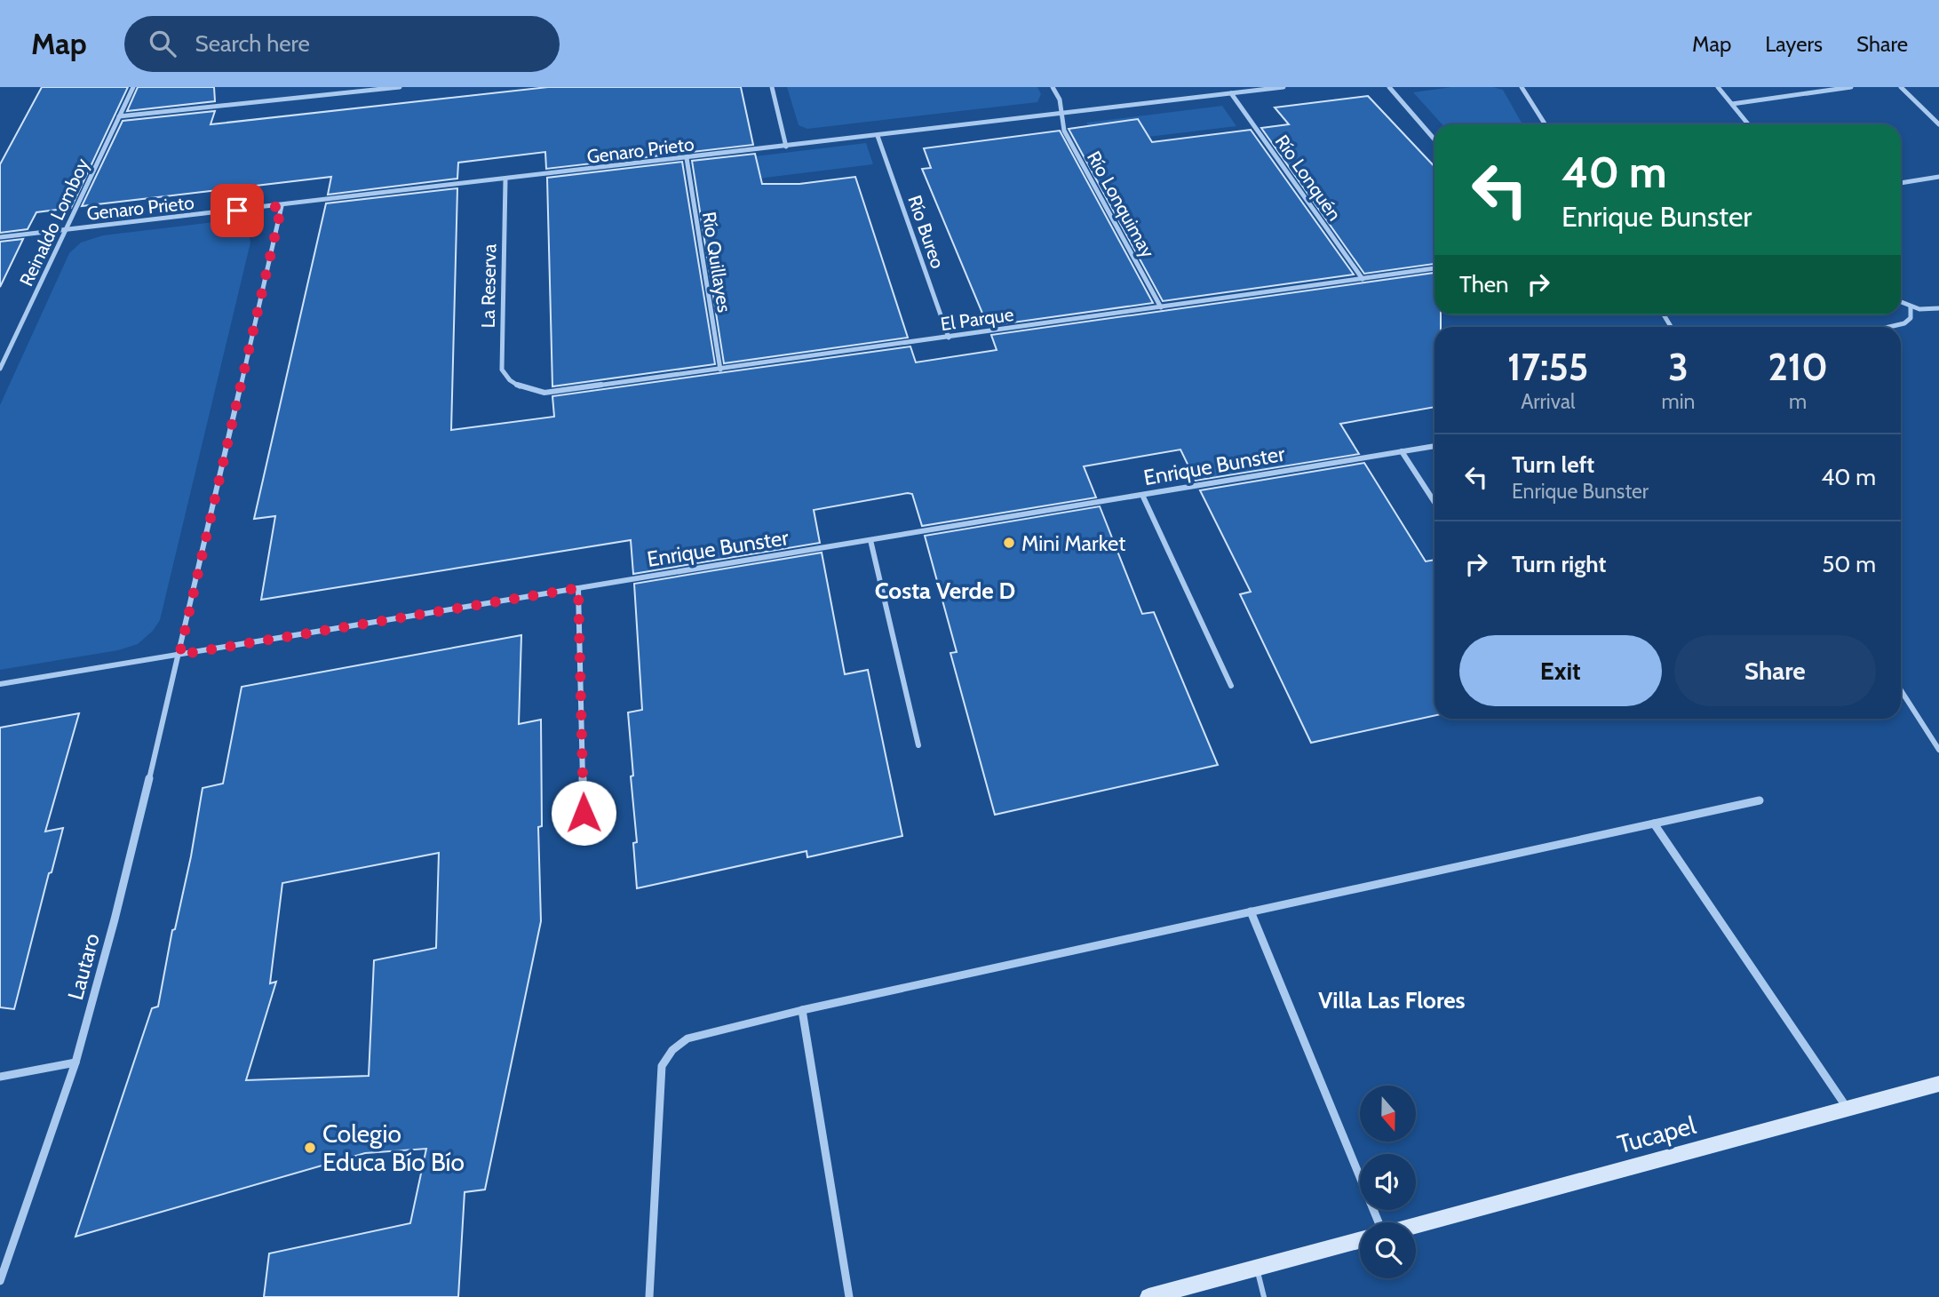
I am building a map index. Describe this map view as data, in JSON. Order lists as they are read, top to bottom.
{
  "streets": {
    "main road": ["Tucapel"],
    "street": [
      "Genaro Prieto",
      "Río Lonquén",
      "Río Lonquimay",
      "Reinaldo Lomboy",
      "Río Bureo",
      "Río Quillayes",
      "La Reserva",
      "El Parque",
      "Enrique Bunster",
      "Lautaro"
    ]
  },
  "crossings": [
    ["Genaro Prieto", "Río Lonquén"],
    ["Genaro Prieto", "Río Lonquimay"],
    ["Genaro Prieto", "Reinaldo Lomboy"],
    ["Genaro Prieto", "Río Bureo"],
    ["Genaro Prieto", "Río Quillayes"],
    ["Genaro Prieto", "La Reserva"],
    ["Genaro Prieto", "Lautaro"],
    ["Río Lonquén", "El Parque"],
    ["Río Lonquimay", "El Parque"],
    ["Río Bureo", "El Parque"],
    ["Río Quillayes", "El Parque"],
    ["La Reserva", "El Parque"],
    ["Enrique Bunster", "Lautaro"]
  ],
  "districts": ["Costa Verde D", "Villa Las Flores"],
  "places": ["Mini Market", "Colegio Educa Bío Bío"],
  "north": "bottom",
  "page": {
    "header": "Map",
    "search": "Search here",
    "nav": ["Map", "Layers", "Share"],
    "turn": ["40 m", "Enrique Bunster"],
    "then": "Then",
    "eta": [
      "17:55",
      "Arrival",
      "3",
      "min",
      "210",
      "m"
    ],
    "list": [
      {
        "name": "Turn left",
        "note": "Enrique Bunster",
        "value": "40 m"
      },
      {
        "name": "Turn right",
        "value": "50 m"
      }
    ],
    "buttons": ["Exit", "Share"]
  }
}
